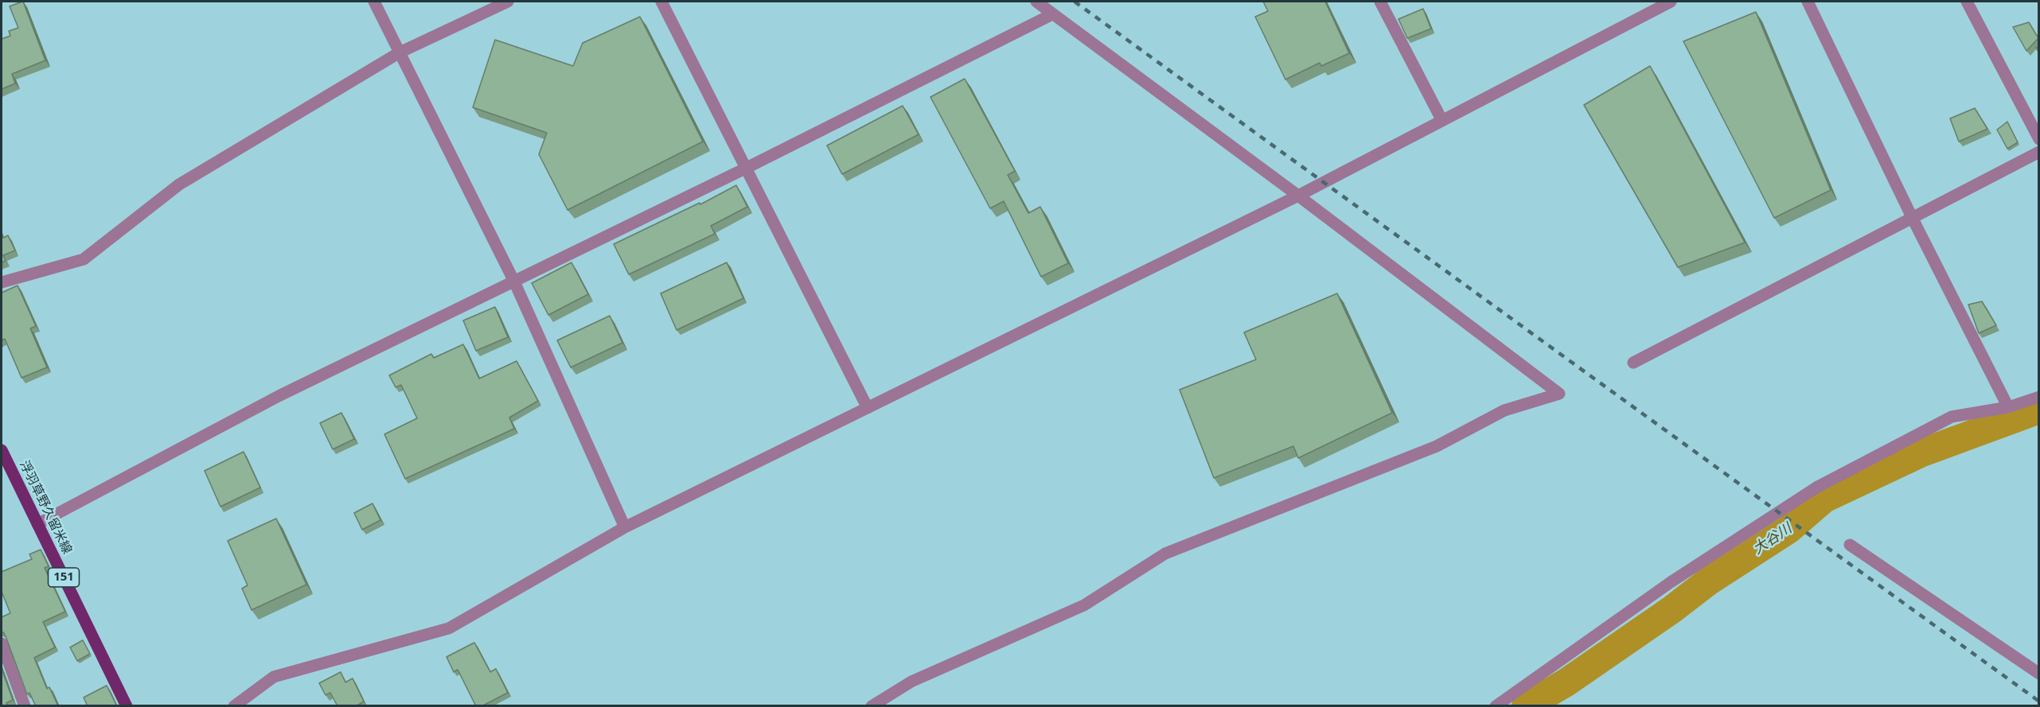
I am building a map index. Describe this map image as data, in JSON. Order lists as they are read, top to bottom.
{
  "streets": {
    "main road": ["浮羽草野久留米線", "151"]
  },
  "water": ["大谷川"]
}
